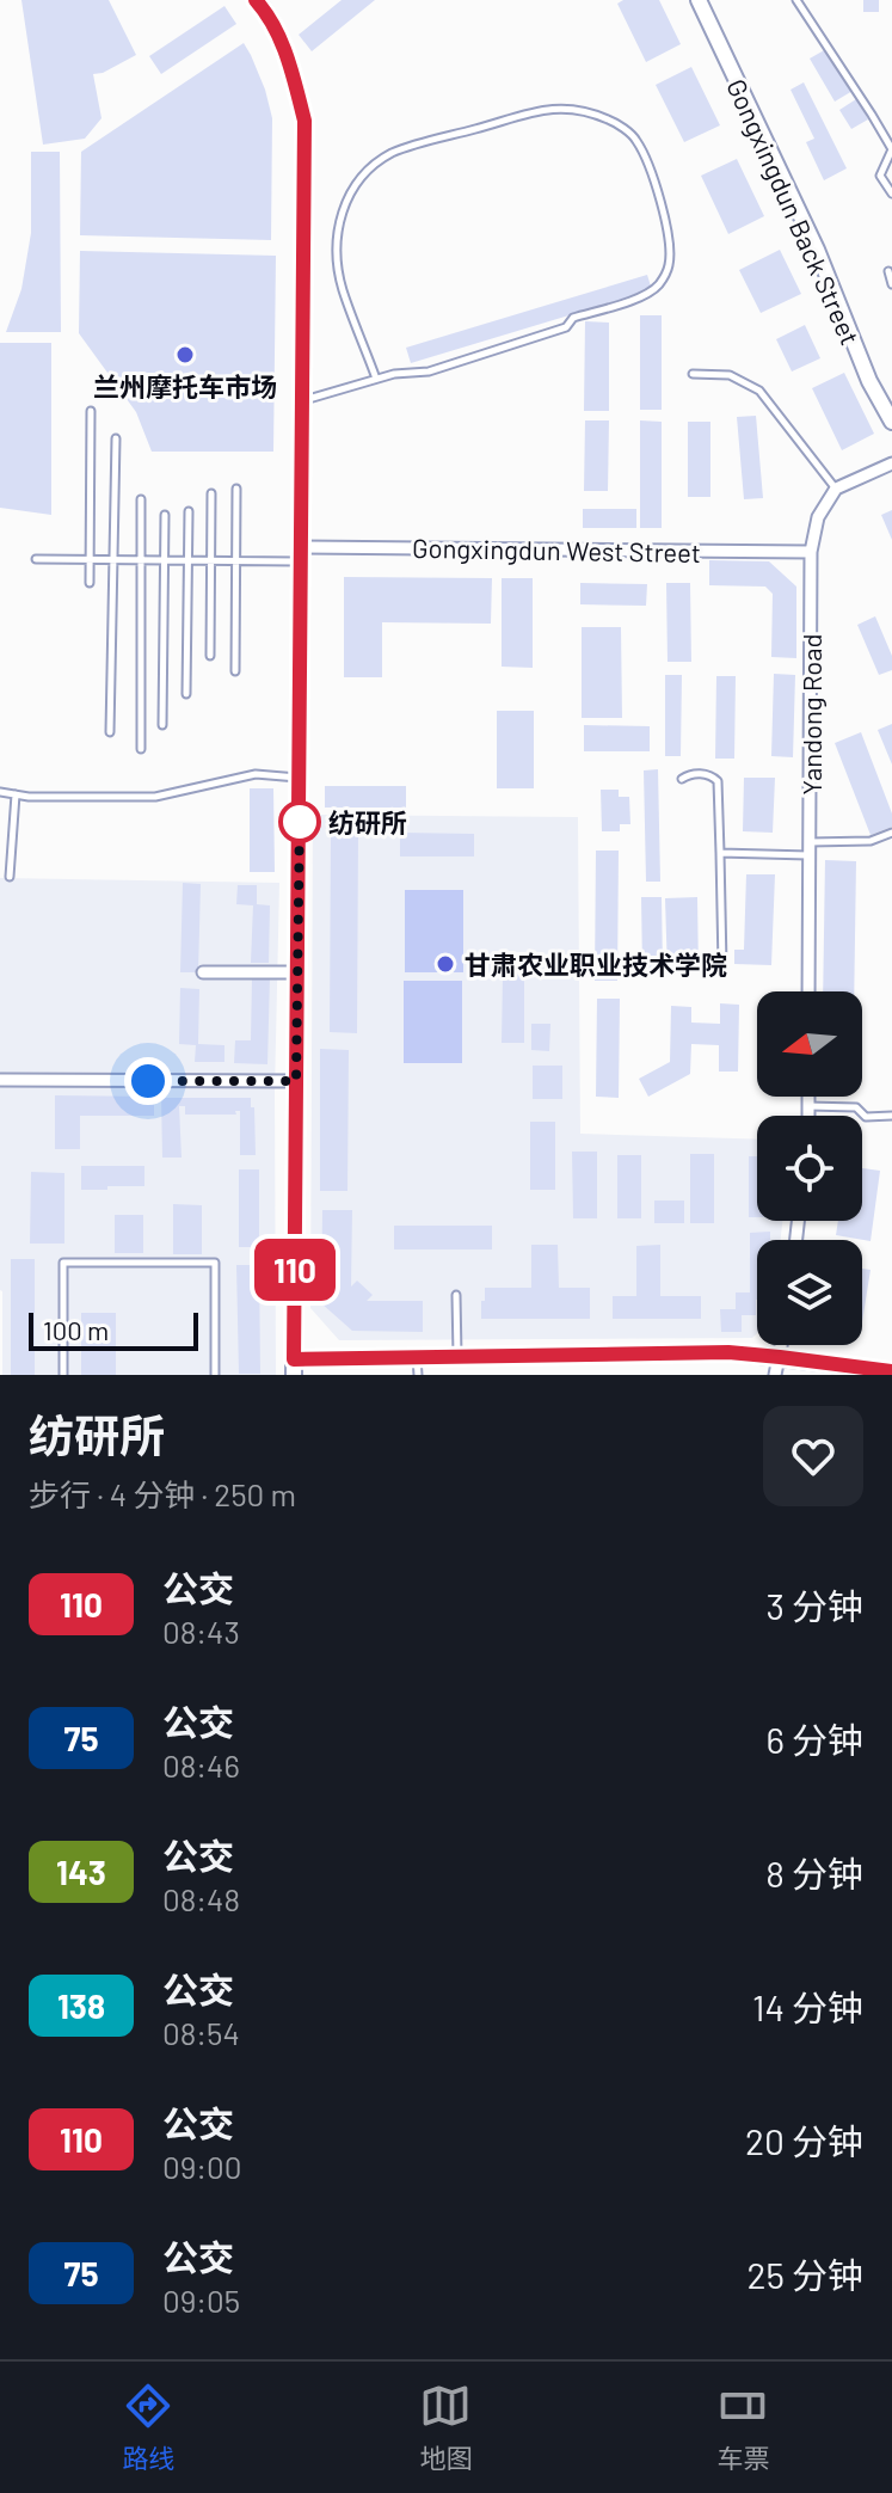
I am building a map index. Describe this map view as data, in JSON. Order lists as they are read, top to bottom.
{
  "streets": {
    "main road": ["Gongxingdun Back Street"],
    "street": ["Gongxingdun West Street", "Yandong Road"]
  },
  "crossings": [
    ["Gongxingdun West Street", "Yandong Road"]
  ],
  "places": ["兰州摩托车市场", "纺研所", "甘肃农业职业技术学院"],
  "lines": ["bus line 110"],
  "scale_bar": "100 m",
  "north": "left",
  "page": {
    "on_map": "110",
    "scale": "100 m",
    "heading": ["纺研所", "步行 · 4 分钟 · 250 m"],
    "list": [
      {
        "mark": "110",
        "name": "公交",
        "note": "08:43",
        "value": "3 分钟"
      },
      {
        "mark": "75",
        "name": "公交",
        "note": "08:46",
        "value": "6 分钟"
      },
      {
        "mark": "143",
        "name": "公交",
        "note": "08:48",
        "value": "8 分钟"
      },
      {
        "mark": "138",
        "name": "公交",
        "note": "08:54",
        "value": "14 分钟"
      },
      {
        "mark": "110",
        "name": "公交",
        "note": "09:00",
        "value": "20 分钟"
      },
      {
        "mark": "75",
        "name": "公交",
        "note": "09:05",
        "value": "25 分钟"
      }
    ],
    "tabs": ["路线", "地图", "车票"]
  }
}
